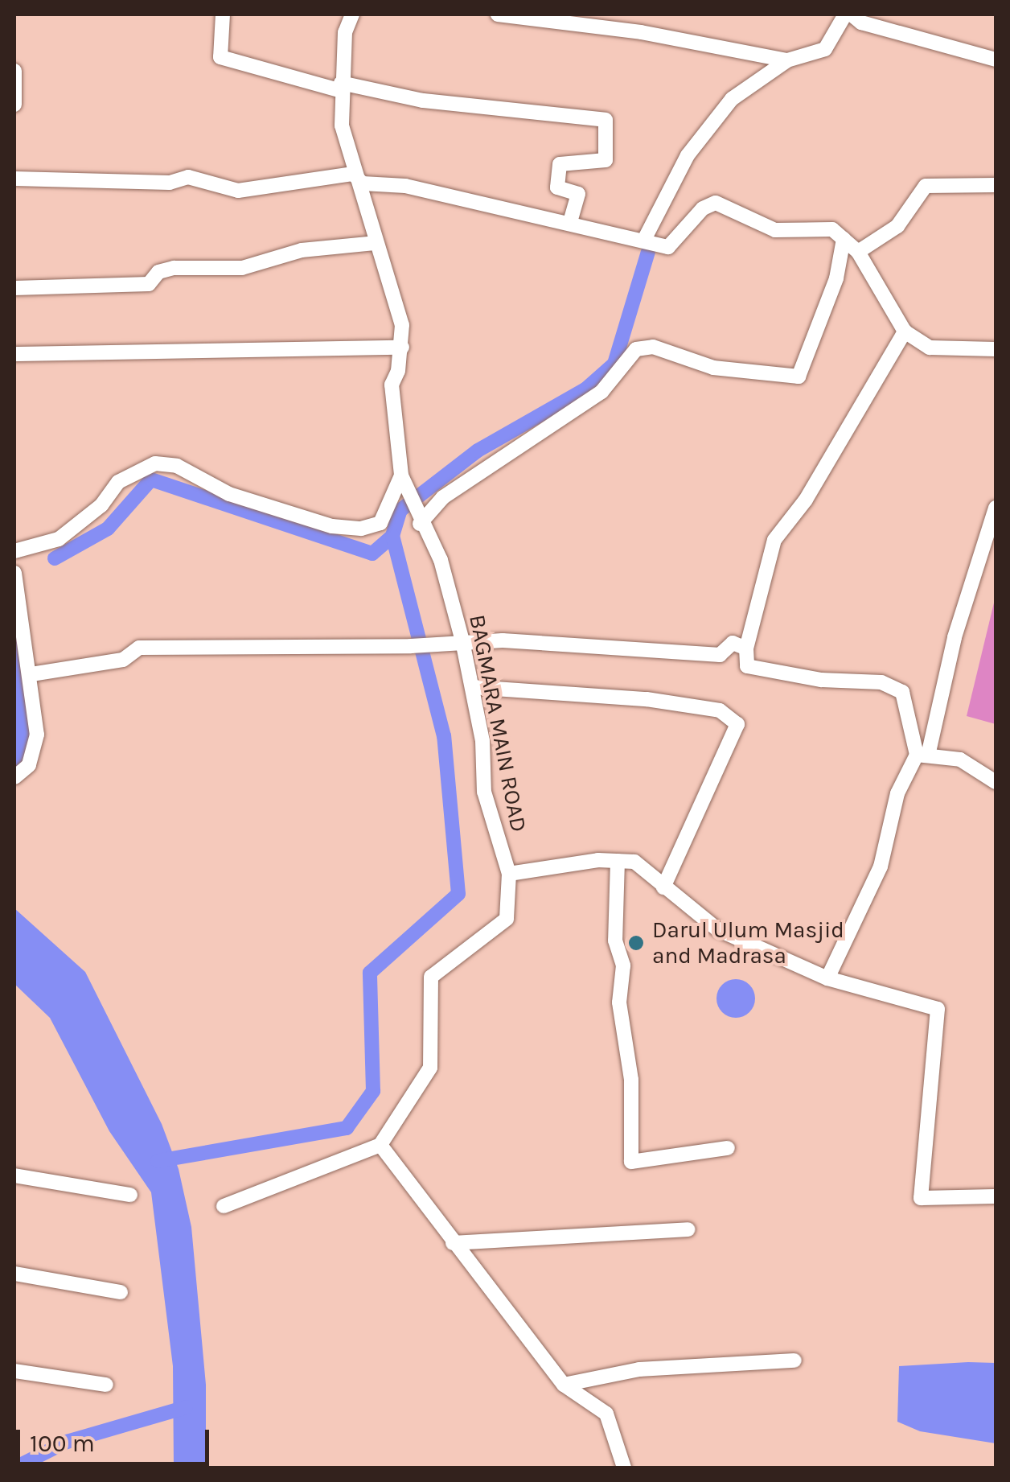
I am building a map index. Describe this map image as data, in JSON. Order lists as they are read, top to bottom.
{
  "streets": {
    "street": ["BAGMARA MAIN ROAD"]
  },
  "places": ["Darul Ulum Masjid and Madrasa"],
  "scale_bar": "100 m"
}
